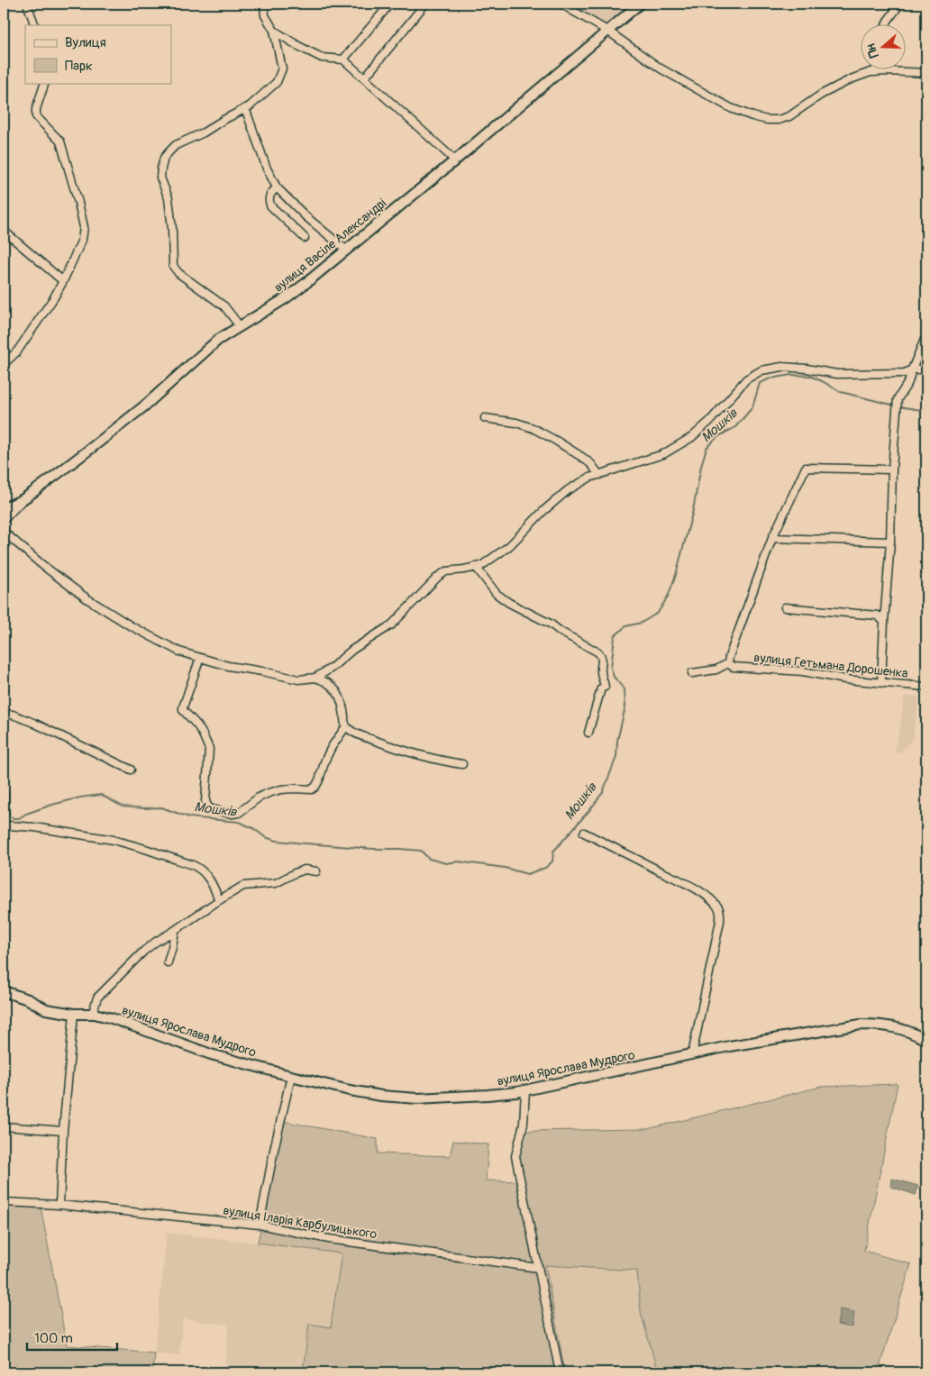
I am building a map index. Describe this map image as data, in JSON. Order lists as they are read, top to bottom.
{
  "streets": {
    "main road": ["вулиця Васіле Александрі", "вулиця Ярослава Мудрого"],
    "street": ["вулиця Гетьмана Дорошенка", "вулиця Іларія Карбулицького"]
  },
  "water": ["Мошків"],
  "legend": ["Вулиця", "Парк"],
  "scale_bar": "100 m",
  "north": "left"
}
